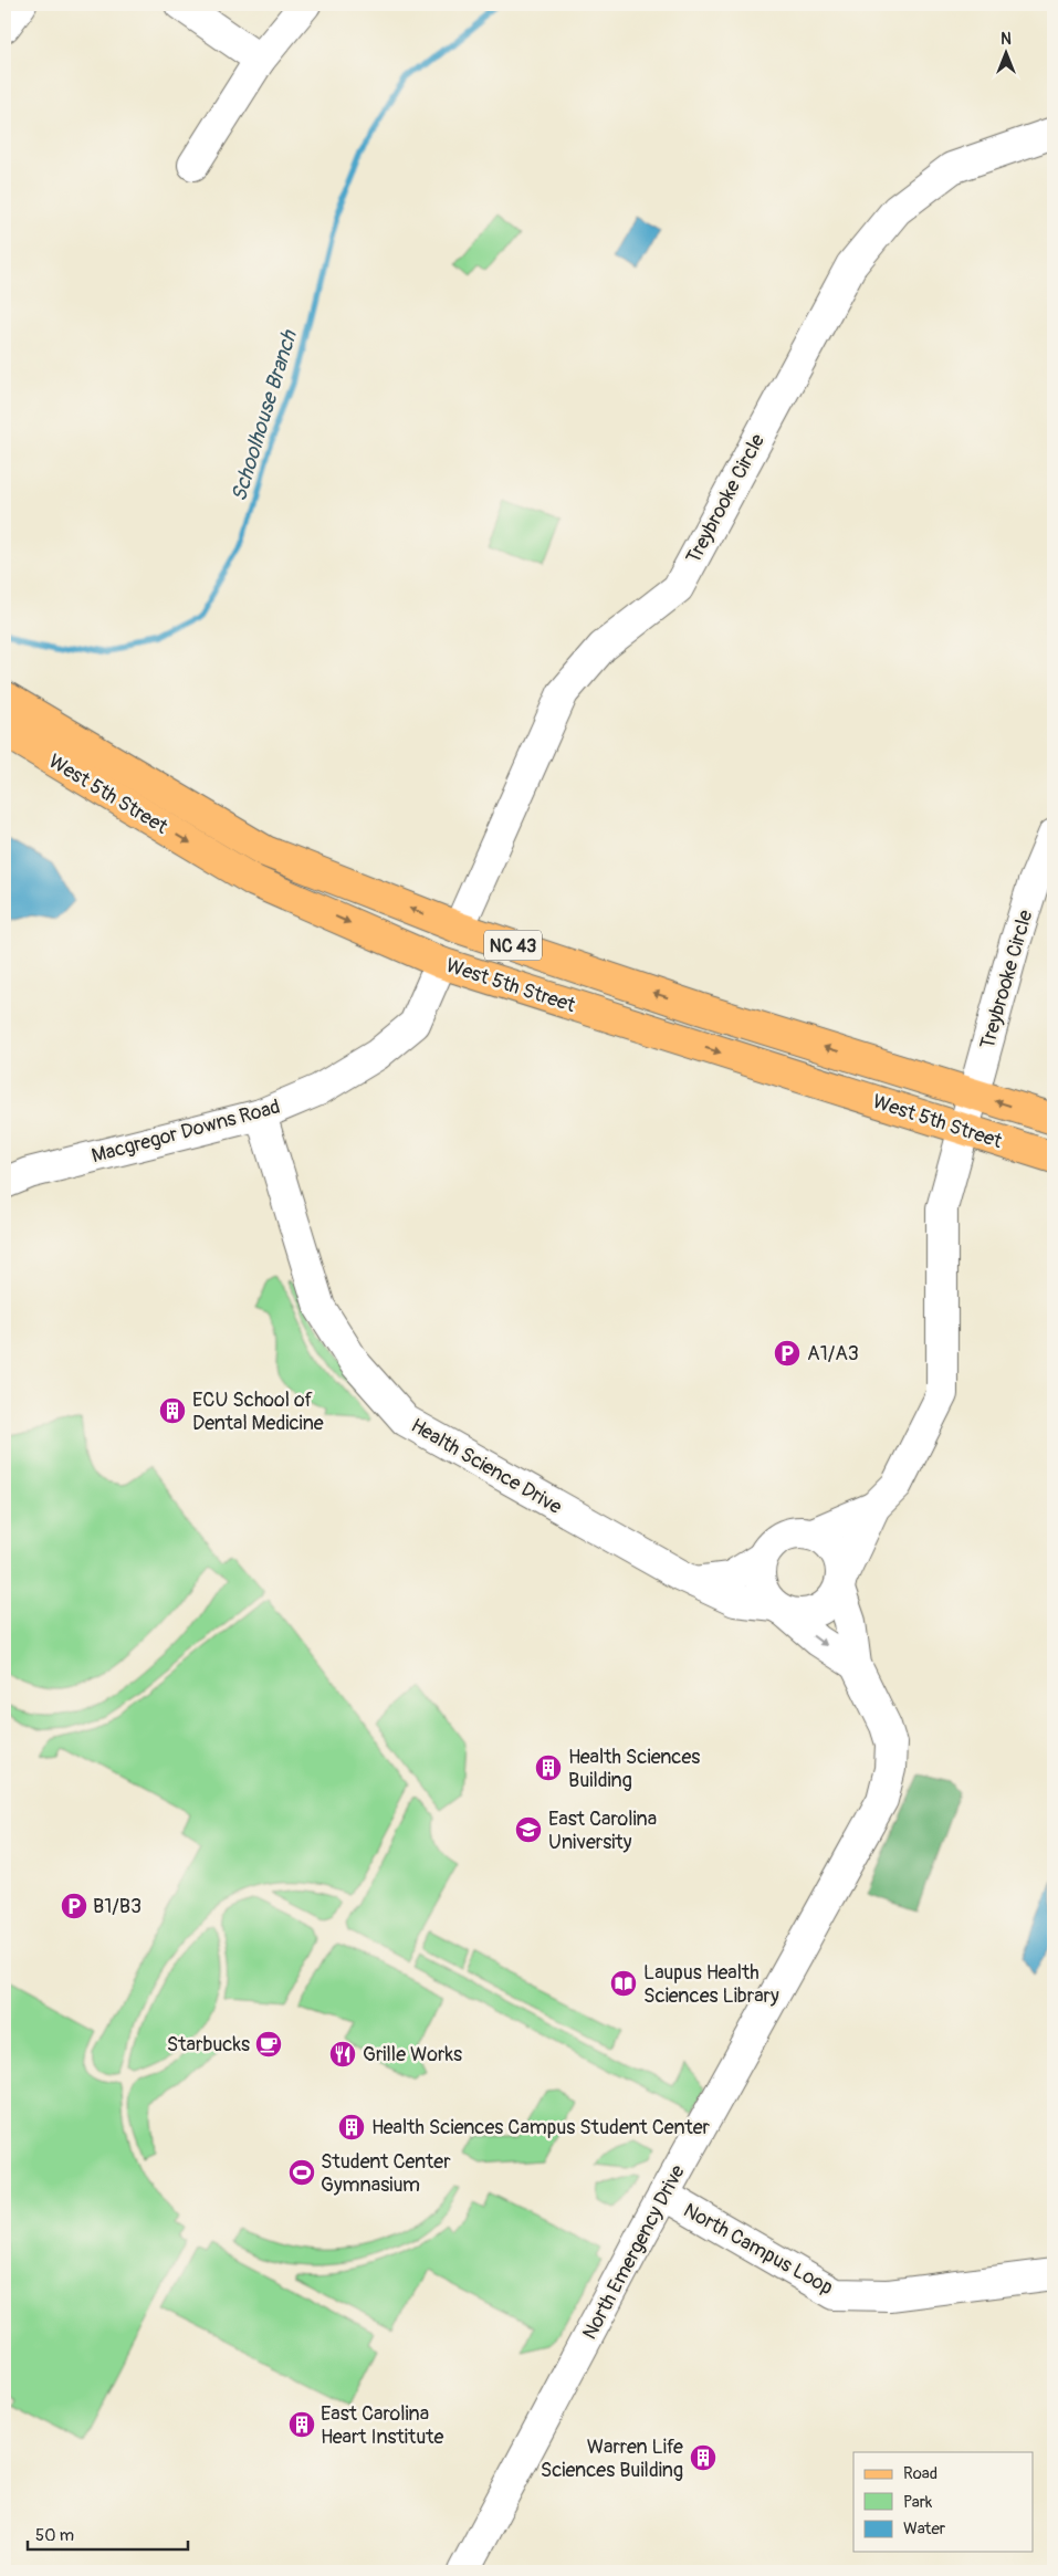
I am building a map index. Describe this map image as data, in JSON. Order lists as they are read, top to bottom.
{
  "streets": {
    "main road": ["West 5th Street", "NC 43"],
    "street": [
      "Treybrooke Circle",
      "Macgregor Downs Road",
      "Health Science Drive",
      "North Campus Loop",
      "North Emergency Drive"
    ]
  },
  "crossings": [
    ["Treybrooke Circle", "West 5th Street"],
    ["West 5th Street", "Macgregor Downs Road"],
    ["Macgregor Downs Road", "Health Science Drive"],
    ["Health Science Drive", "North Emergency Drive"],
    ["North Campus Loop", "North Emergency Drive"]
  ],
  "water": ["Schoolhouse Branch"],
  "places": {
    "parking": ["A1/A3", "B1/B3"],
    "building": [
      "ECU School of Dental Medicine",
      "Health Sciences Building",
      "Health Sciences Campus Student Center",
      "East Carolina Heart Institute",
      "Warren Life Sciences Building"
    ],
    "school or university": ["East Carolina University"],
    "library": ["Laupus Health Sciences Library"],
    "cafe": ["Starbucks"],
    "restaurant": ["Grille Works"],
    "sports": ["Student Center Gymnasium"]
  },
  "legend": ["Road", "Park", "Water"],
  "scale_bar": "50 m",
  "north": "top"
}
